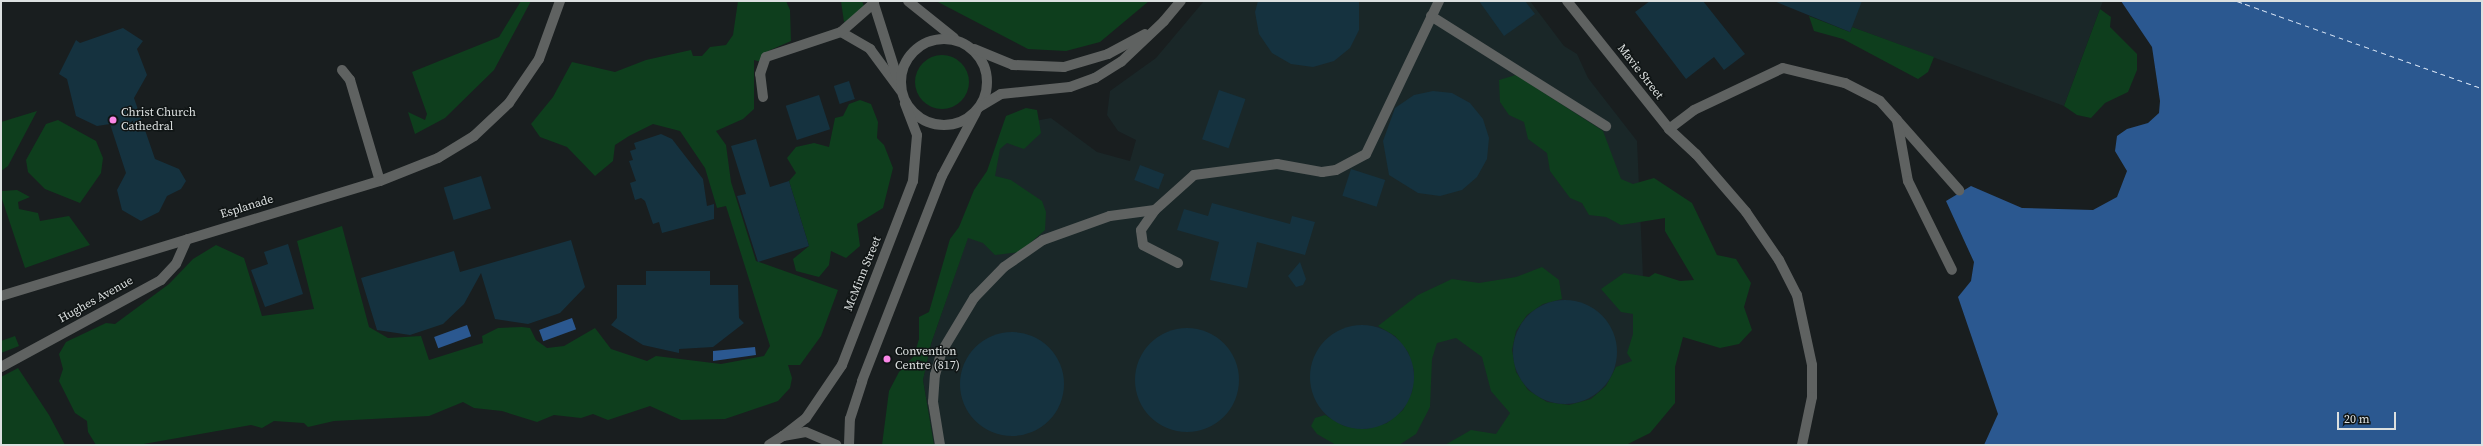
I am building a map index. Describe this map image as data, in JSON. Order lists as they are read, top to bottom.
{
  "streets": {
    "street": [
      "Mavie Street",
      "Esplanade",
      "McMinn Street",
      "Hughes Avenue"
    ]
  },
  "crossings": [
    ["Esplanade", "Hughes Avenue"]
  ],
  "places": ["Christ Church Cathedral", "Convention Centre (817)"],
  "scale_bar": "20 m"
}
